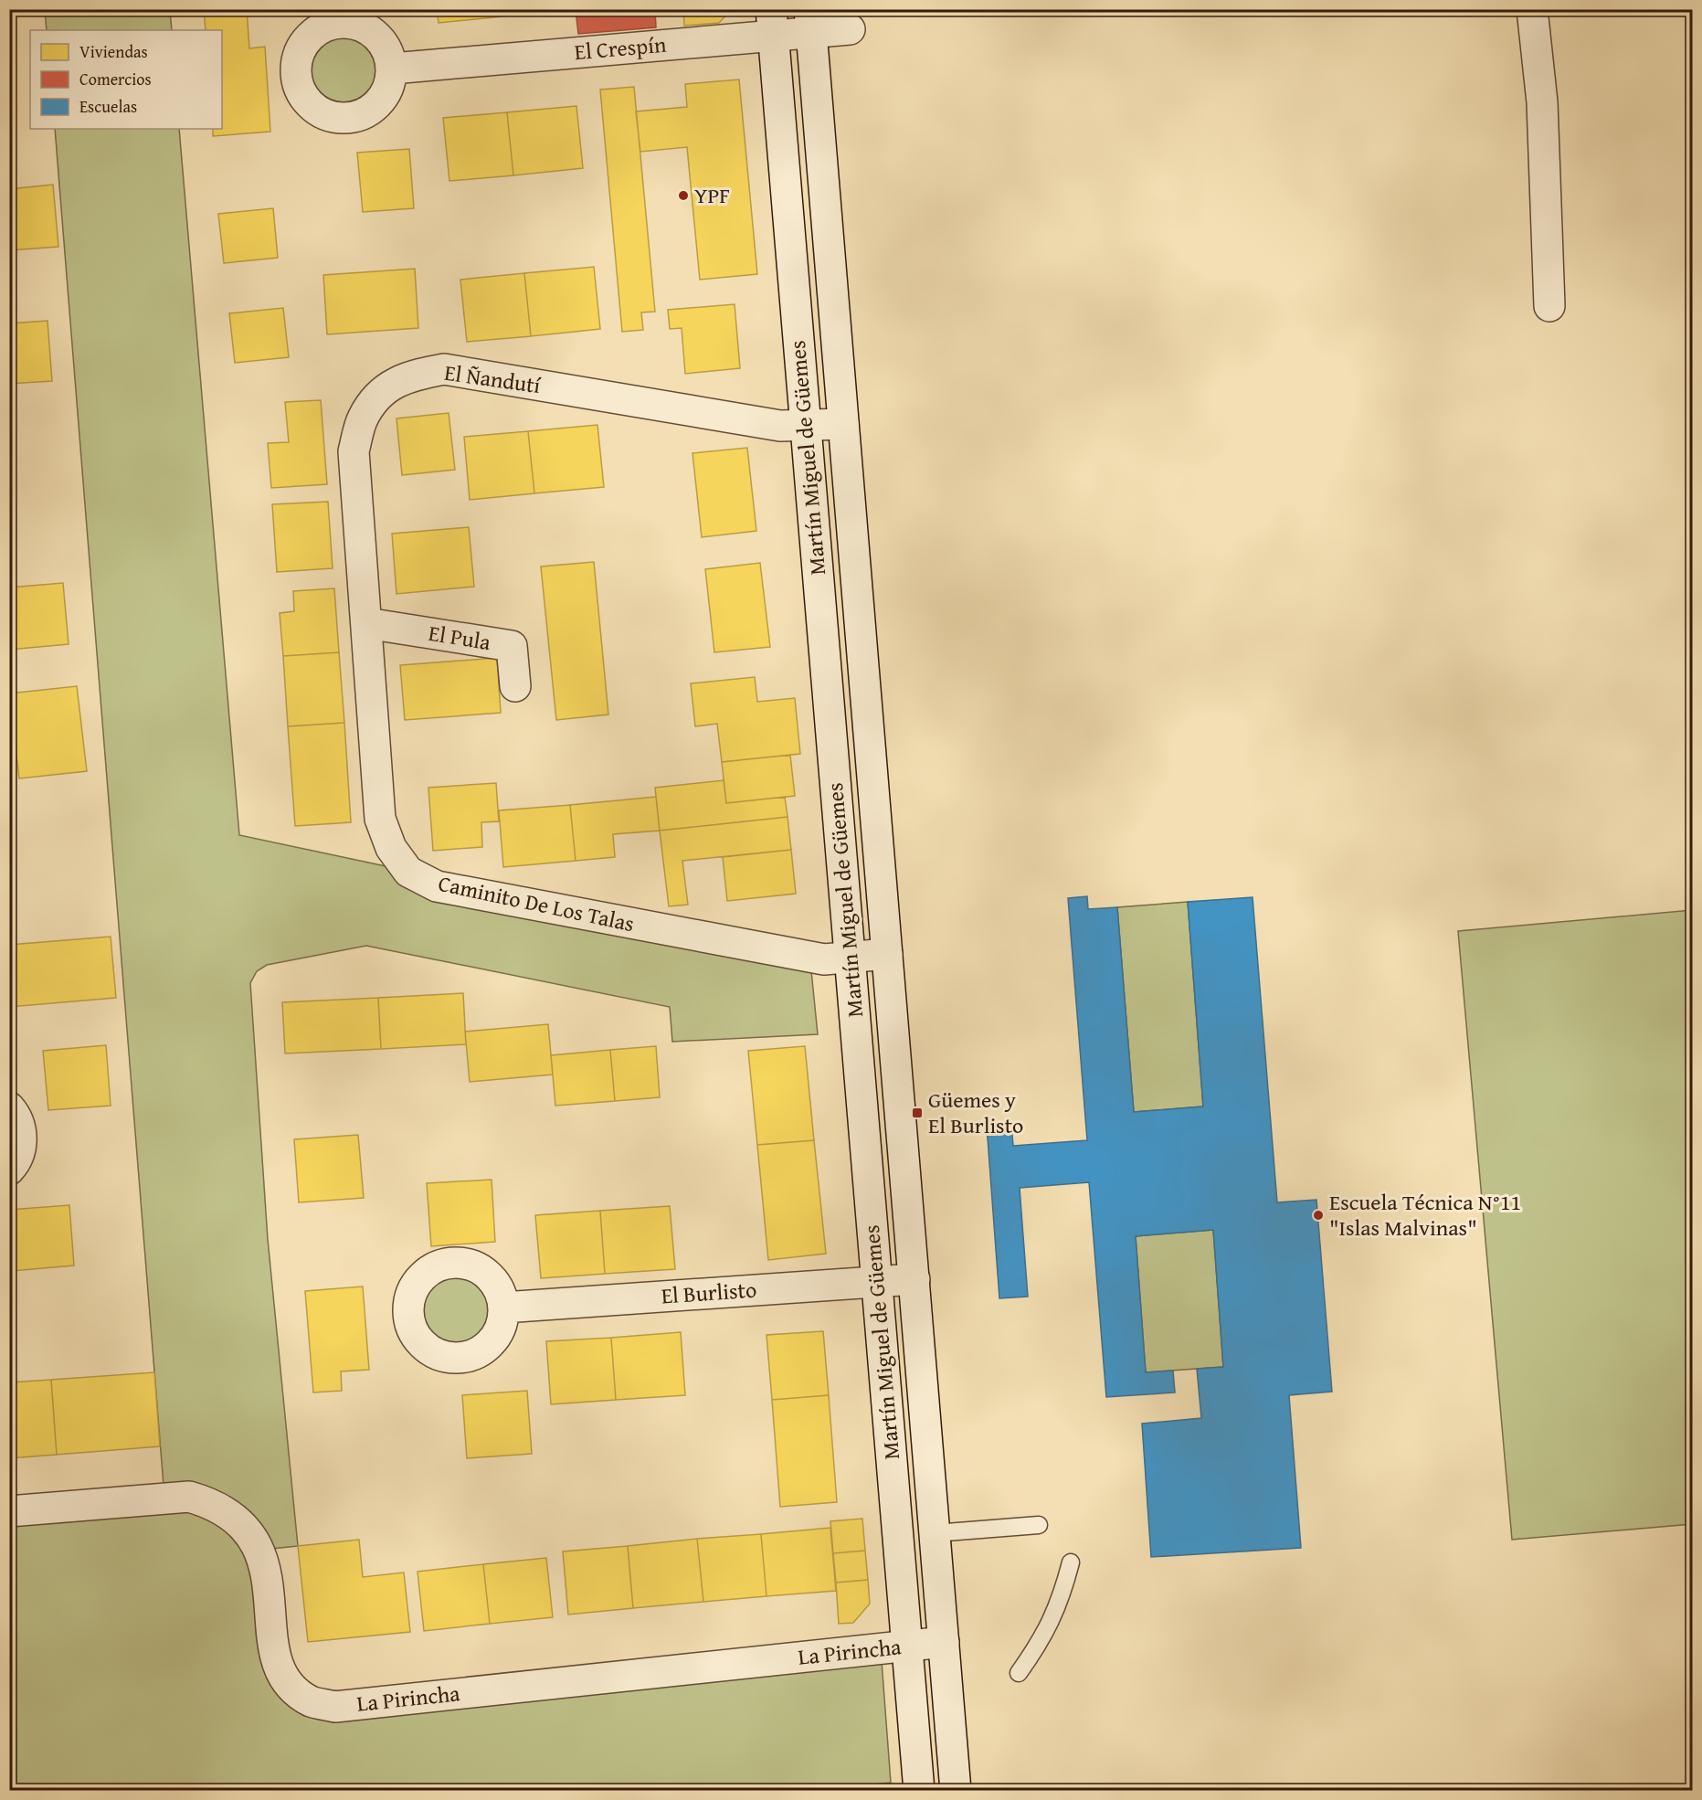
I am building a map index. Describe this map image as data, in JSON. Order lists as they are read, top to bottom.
{
  "streets": {
    "street": [
      "El Crespín",
      "El Ñandutí",
      "Martín Miguel de Güemes",
      "El Pula",
      "Caminito De Los Talas",
      "El Burlisto",
      "La Pirincha"
    ]
  },
  "crossings": [
    ["El Crespín", "Martín Miguel de Güemes"],
    ["El Ñandutí", "Martín Miguel de Güemes"],
    ["El Ñandutí", "El Pula"],
    ["El Ñandutí", "Caminito De Los Talas"],
    ["Martín Miguel de Güemes", "Caminito De Los Talas"],
    ["Martín Miguel de Güemes", "El Burlisto"],
    ["Martín Miguel de Güemes", "La Pirincha"],
    ["El Pula", "Caminito De Los Talas"]
  ],
  "places": {
    "other": ["YPF", "Escuela Técnica N°11 \"Islas Malvinas\""],
    "transit": ["Güemes y El Burlisto"]
  },
  "legend": ["Viviendas", "Comercios", "Escuelas"]
}
